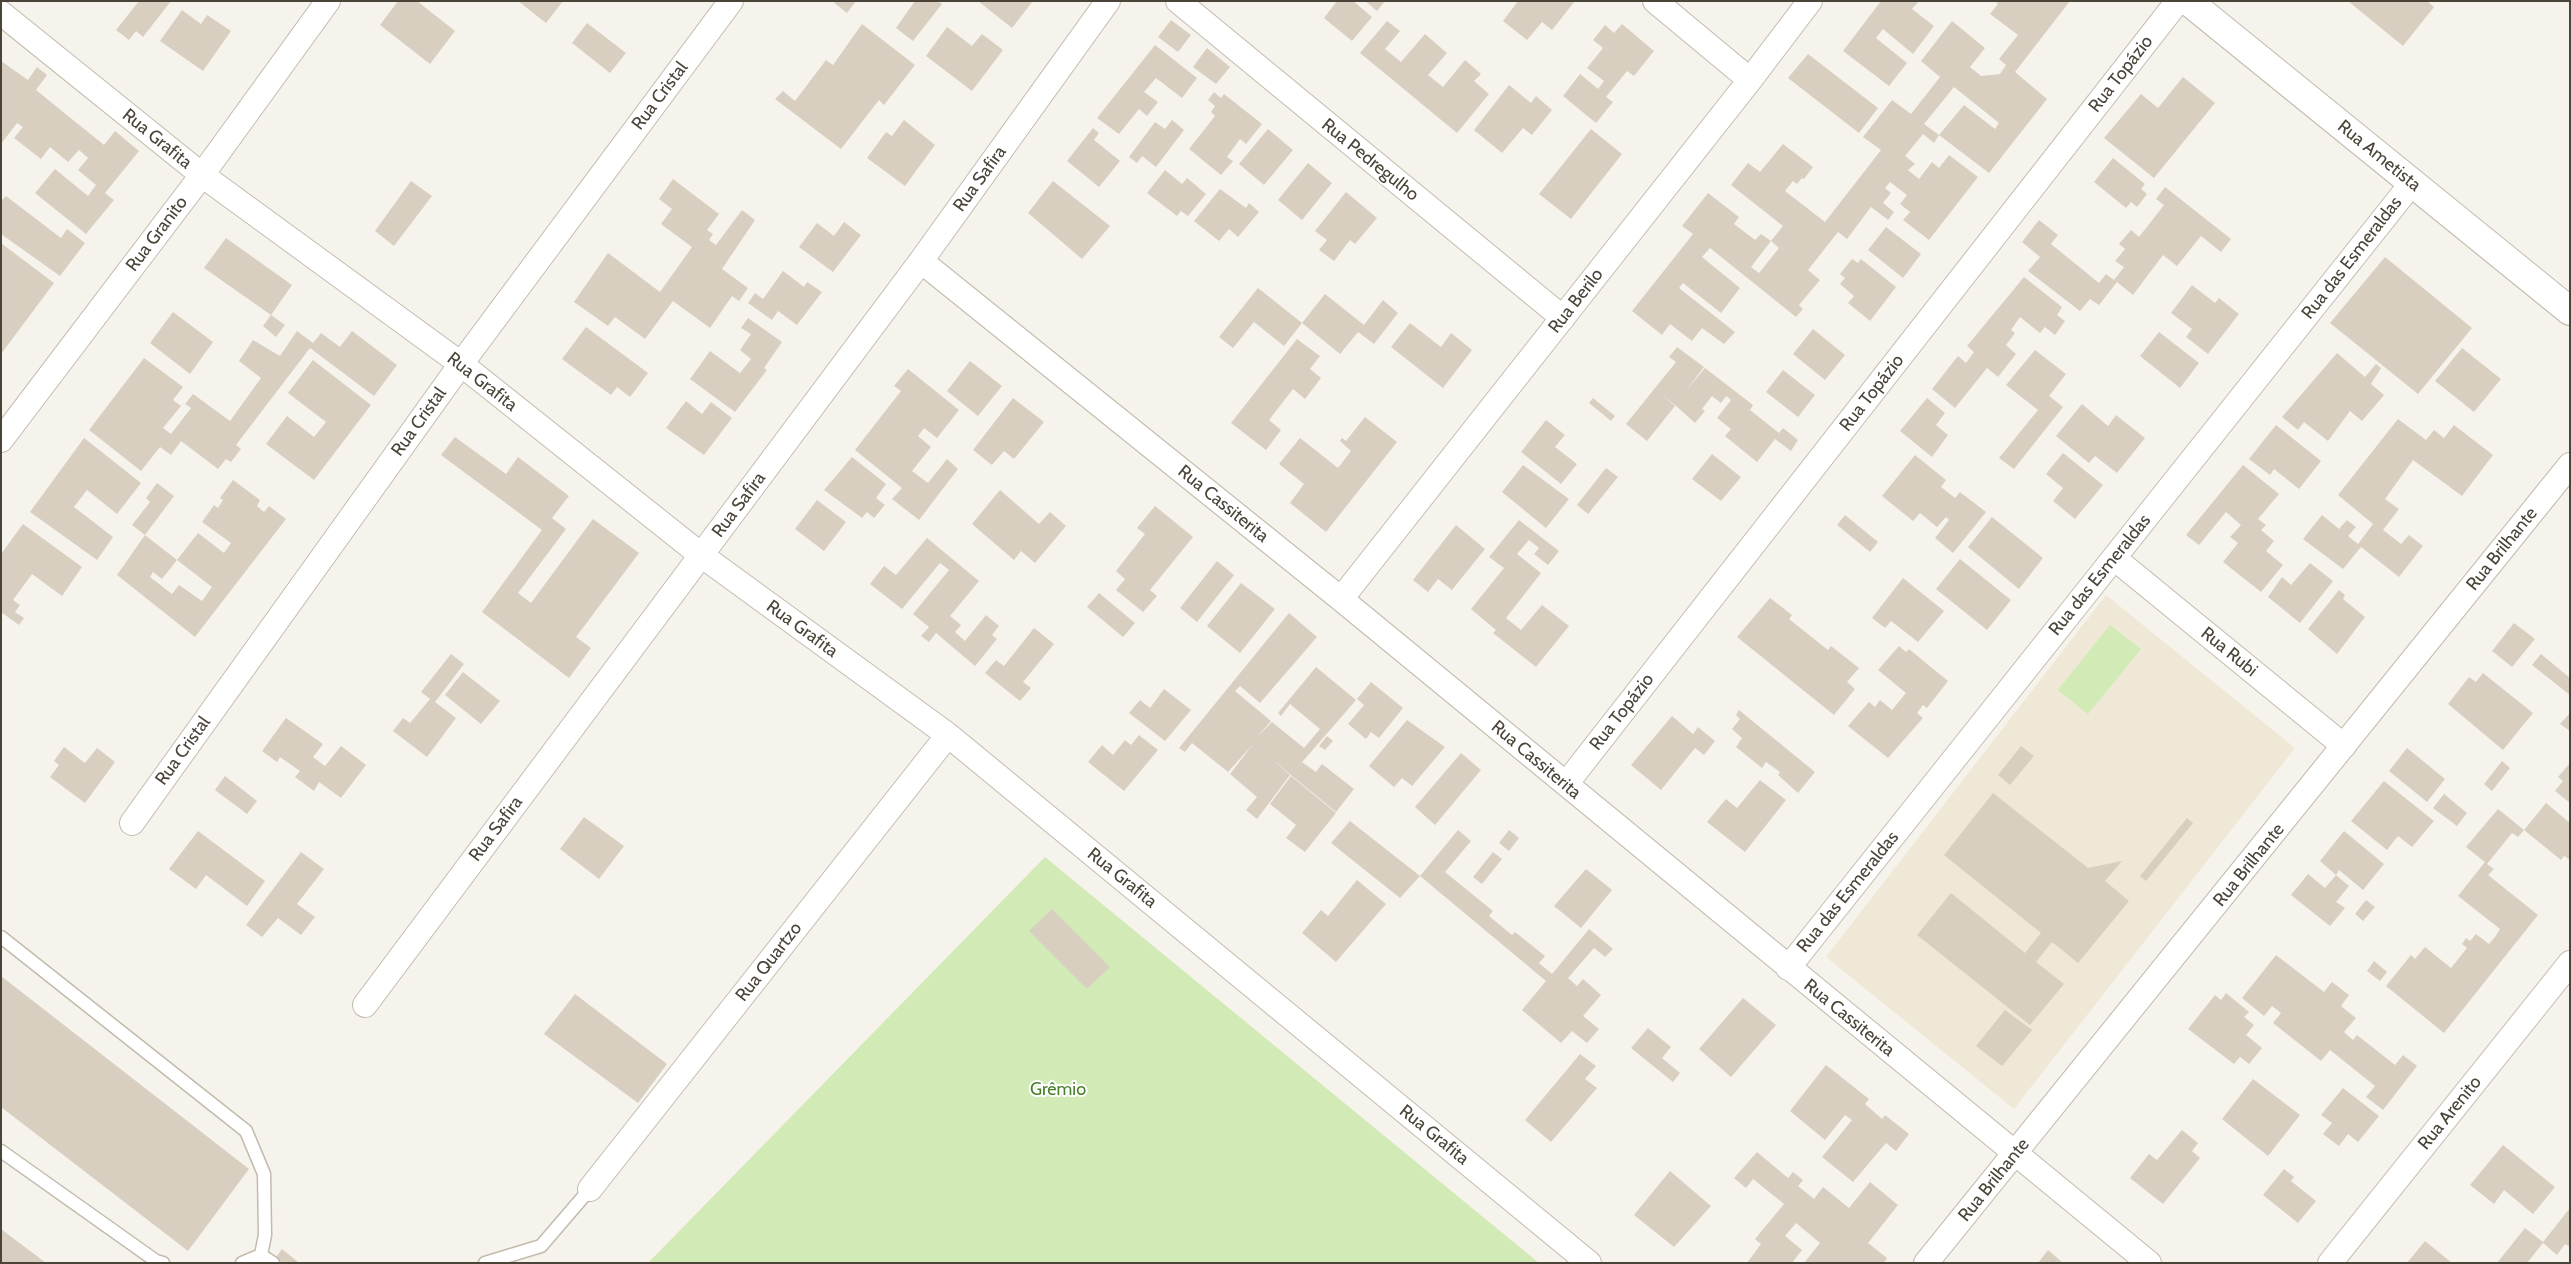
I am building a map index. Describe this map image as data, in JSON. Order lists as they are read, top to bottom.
{
  "streets": {
    "street": [
      "Rua Topázio",
      "Rua Cristal",
      "Rua Grafita",
      "Rua Ametista",
      "Rua Pedregulho",
      "Rua Safira",
      "Rua Granito",
      "Rua das Esmeraldas",
      "Rua Berilo",
      "Rua Cassiterita",
      "Rua Brilhante",
      "Rua Rubi",
      "Rua Quartzo",
      "Rua Arenito"
    ]
  },
  "crossings": [
    ["Rua Topázio", "Rua Cassiterita"],
    ["Rua Cristal", "Rua Grafita"],
    ["Rua Grafita", "Rua Safira"],
    ["Rua Grafita", "Rua Granito"],
    ["Rua Grafita", "Rua Quartzo"],
    ["Rua Ametista", "Rua das Esmeraldas"],
    ["Rua Pedregulho", "Rua Berilo"],
    ["Rua Safira", "Rua Cassiterita"],
    ["Rua das Esmeraldas", "Rua Cassiterita"],
    ["Rua das Esmeraldas", "Rua Rubi"],
    ["Rua Berilo", "Rua Cassiterita"],
    ["Rua Cassiterita", "Rua Brilhante"],
    ["Rua Brilhante", "Rua Rubi"]
  ],
  "parks": ["Grêmio"]
}
